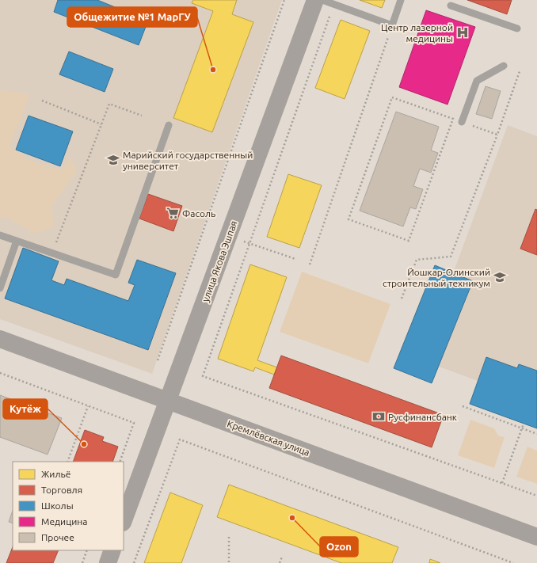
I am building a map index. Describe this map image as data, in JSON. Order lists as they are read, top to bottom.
{
  "streets": {
    "street": ["улица Якова Эшпая", "Кремлёвская улица"]
  },
  "crossings": [
    ["улица Якова Эшпая", "Кремлёвская улица"]
  ],
  "places": {
    "hospital": ["Центр лазерной медицины"],
    "other": ["Общежитие №1 МарГУ", "Кутёж", "Ozon"],
    "school or university": ["Марийский государственный университет", "Йошкар-Олинский строительный техникум"],
    "supermarket": ["Фасоль"],
    "bank": ["Русфинансбанк"]
  },
  "legend": [
    "Жильё",
    "Торговля",
    "Школы",
    "Медицина",
    "Прочее"
  ]
}
